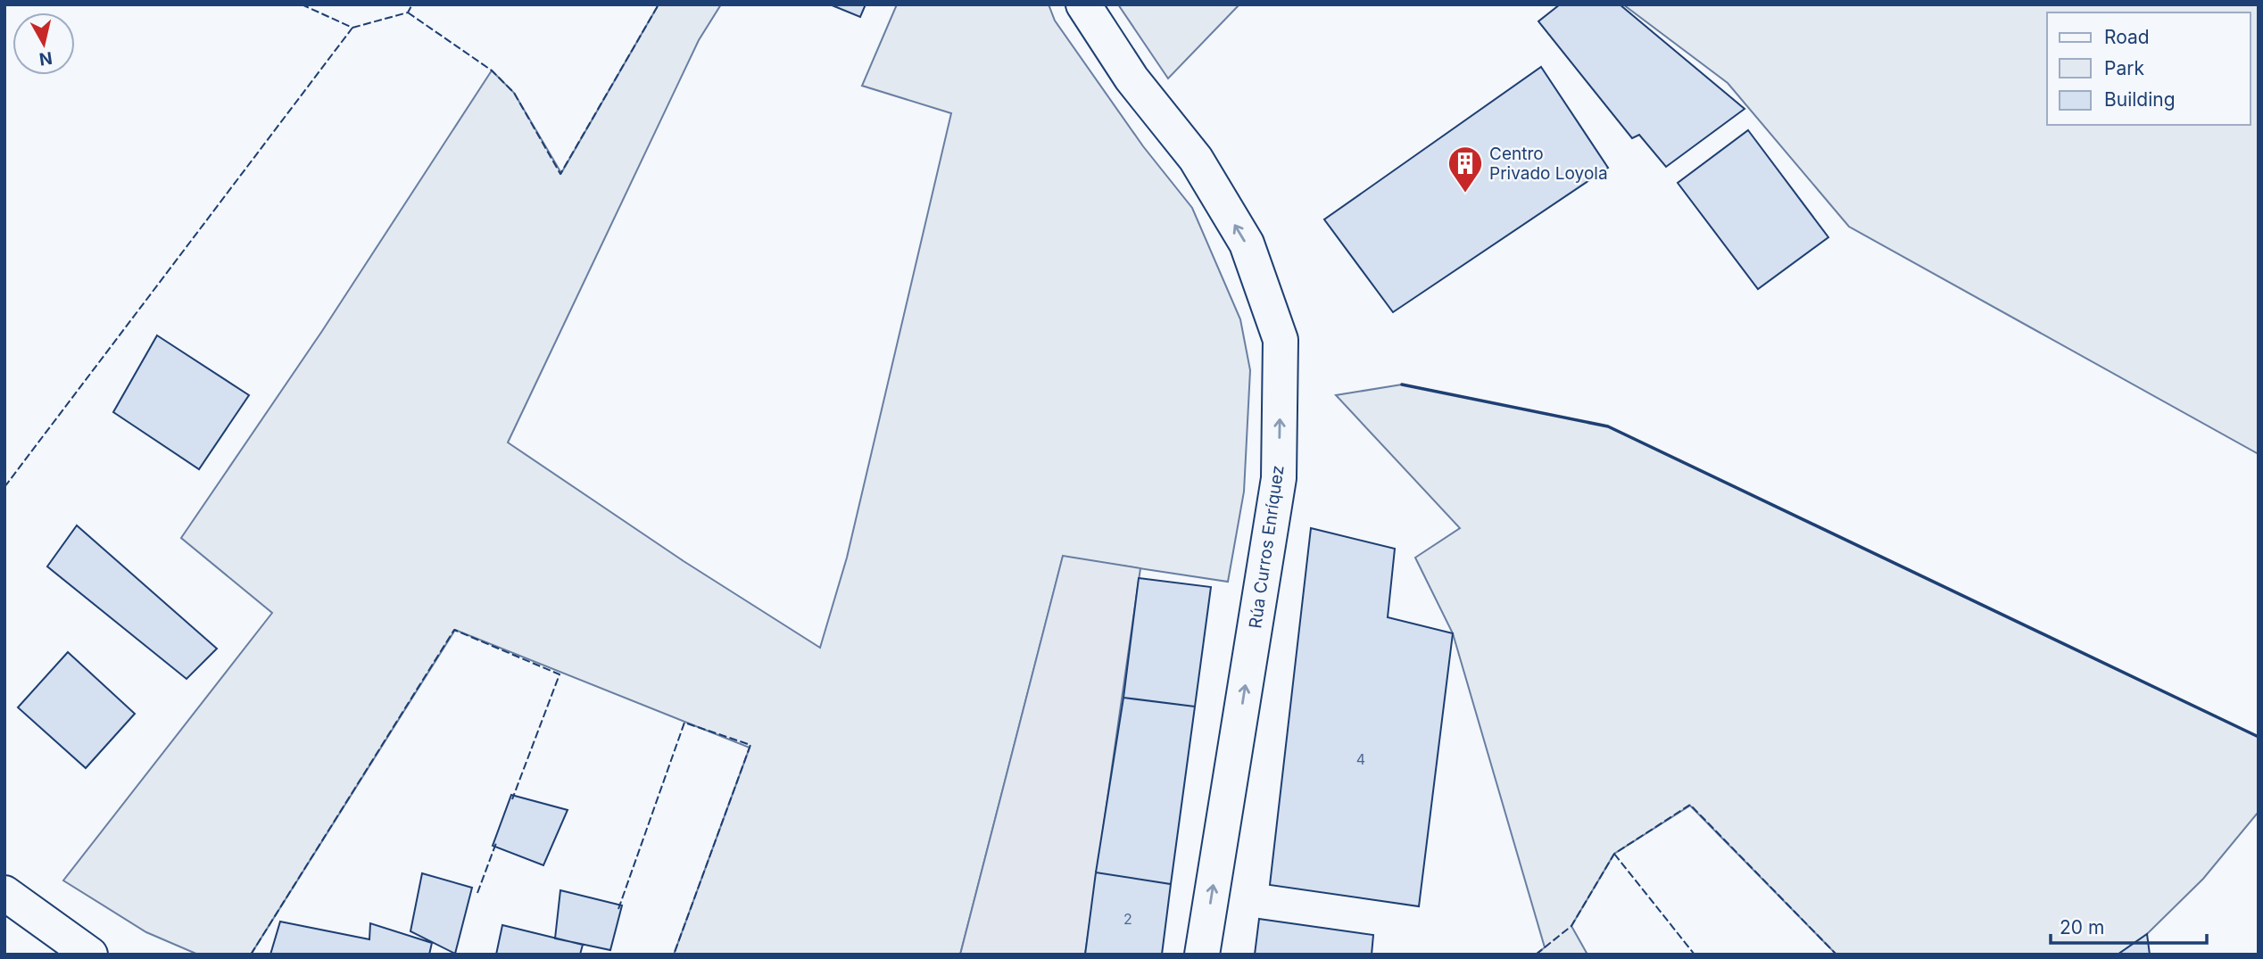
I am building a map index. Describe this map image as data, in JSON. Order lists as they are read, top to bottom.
{
  "streets": {
    "street": ["Rúa Curros Enríquez"]
  },
  "one_way": ["Rúa Curros Enríquez"],
  "places": {
    "building": ["Centro Privado Loyola"]
  },
  "house_numbers": ["4", "2"],
  "legend": ["Road", "Park", "Building"],
  "scale_bar": "20 m",
  "north": "bottom"
}
